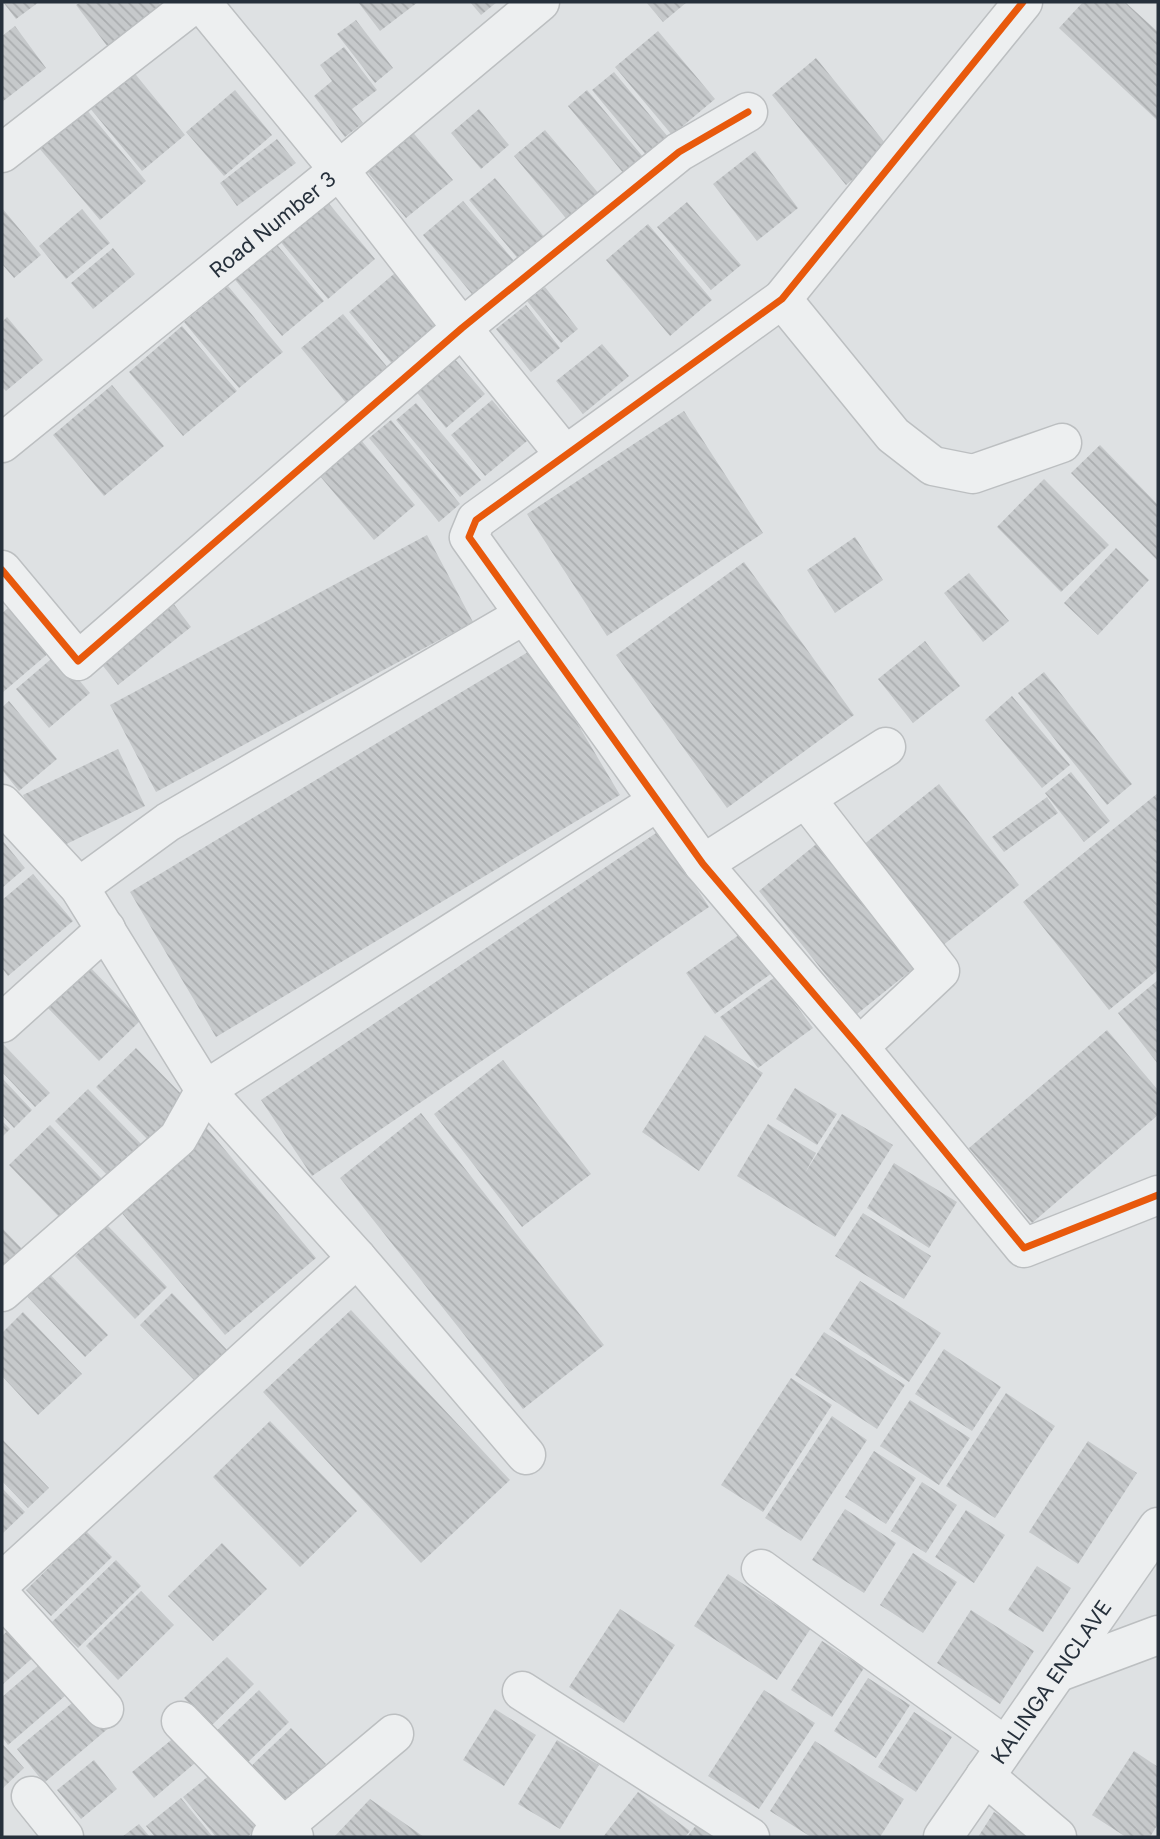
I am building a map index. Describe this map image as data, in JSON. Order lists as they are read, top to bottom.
{
  "streets": {
    "street": ["Road Number 3", "KALINGA ENCLAVE"]
  }
}
